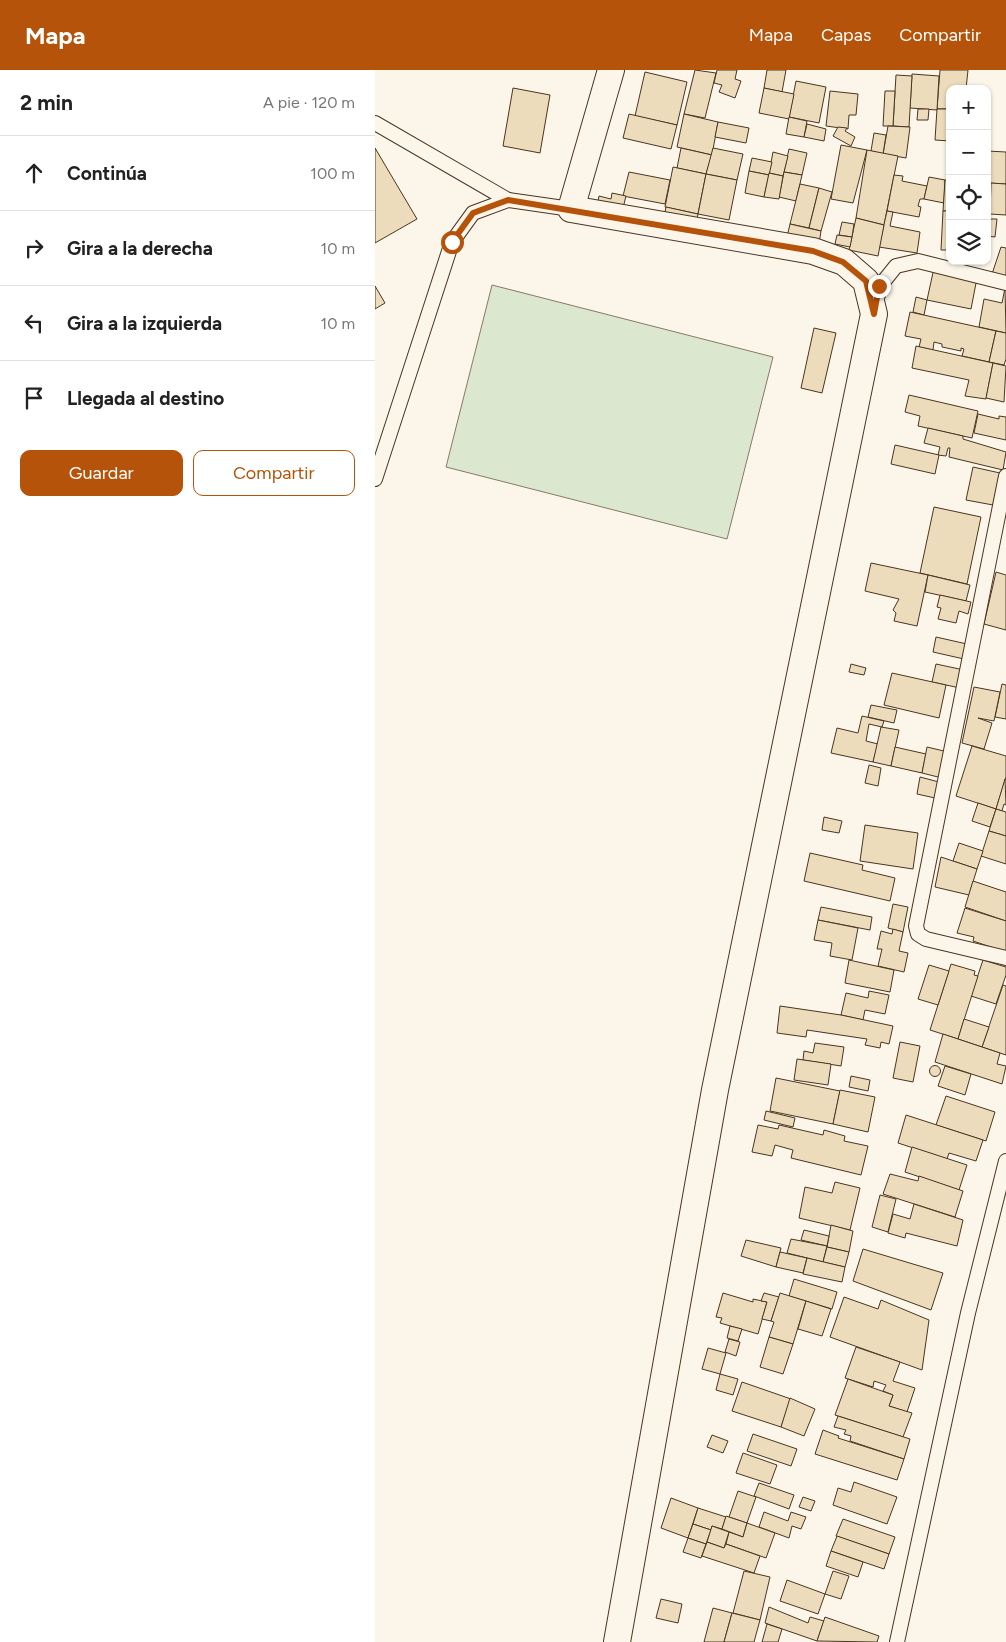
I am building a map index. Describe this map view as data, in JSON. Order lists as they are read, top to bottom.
{
  "page": {
    "header": "Mapa",
    "nav": ["Mapa", "Capas", "Compartir"],
    "heading": ["2 min", "A pie · 120 m"],
    "map_buttons": ["+", "−"],
    "list": [
      ["Continúa", "100 m"],
      ["Gira a la derecha", "10 m"],
      ["Gira a la izquierda", "10 m"],
      "Llegada al destino"
    ],
    "buttons": ["Guardar", "Compartir"]
  }
}
